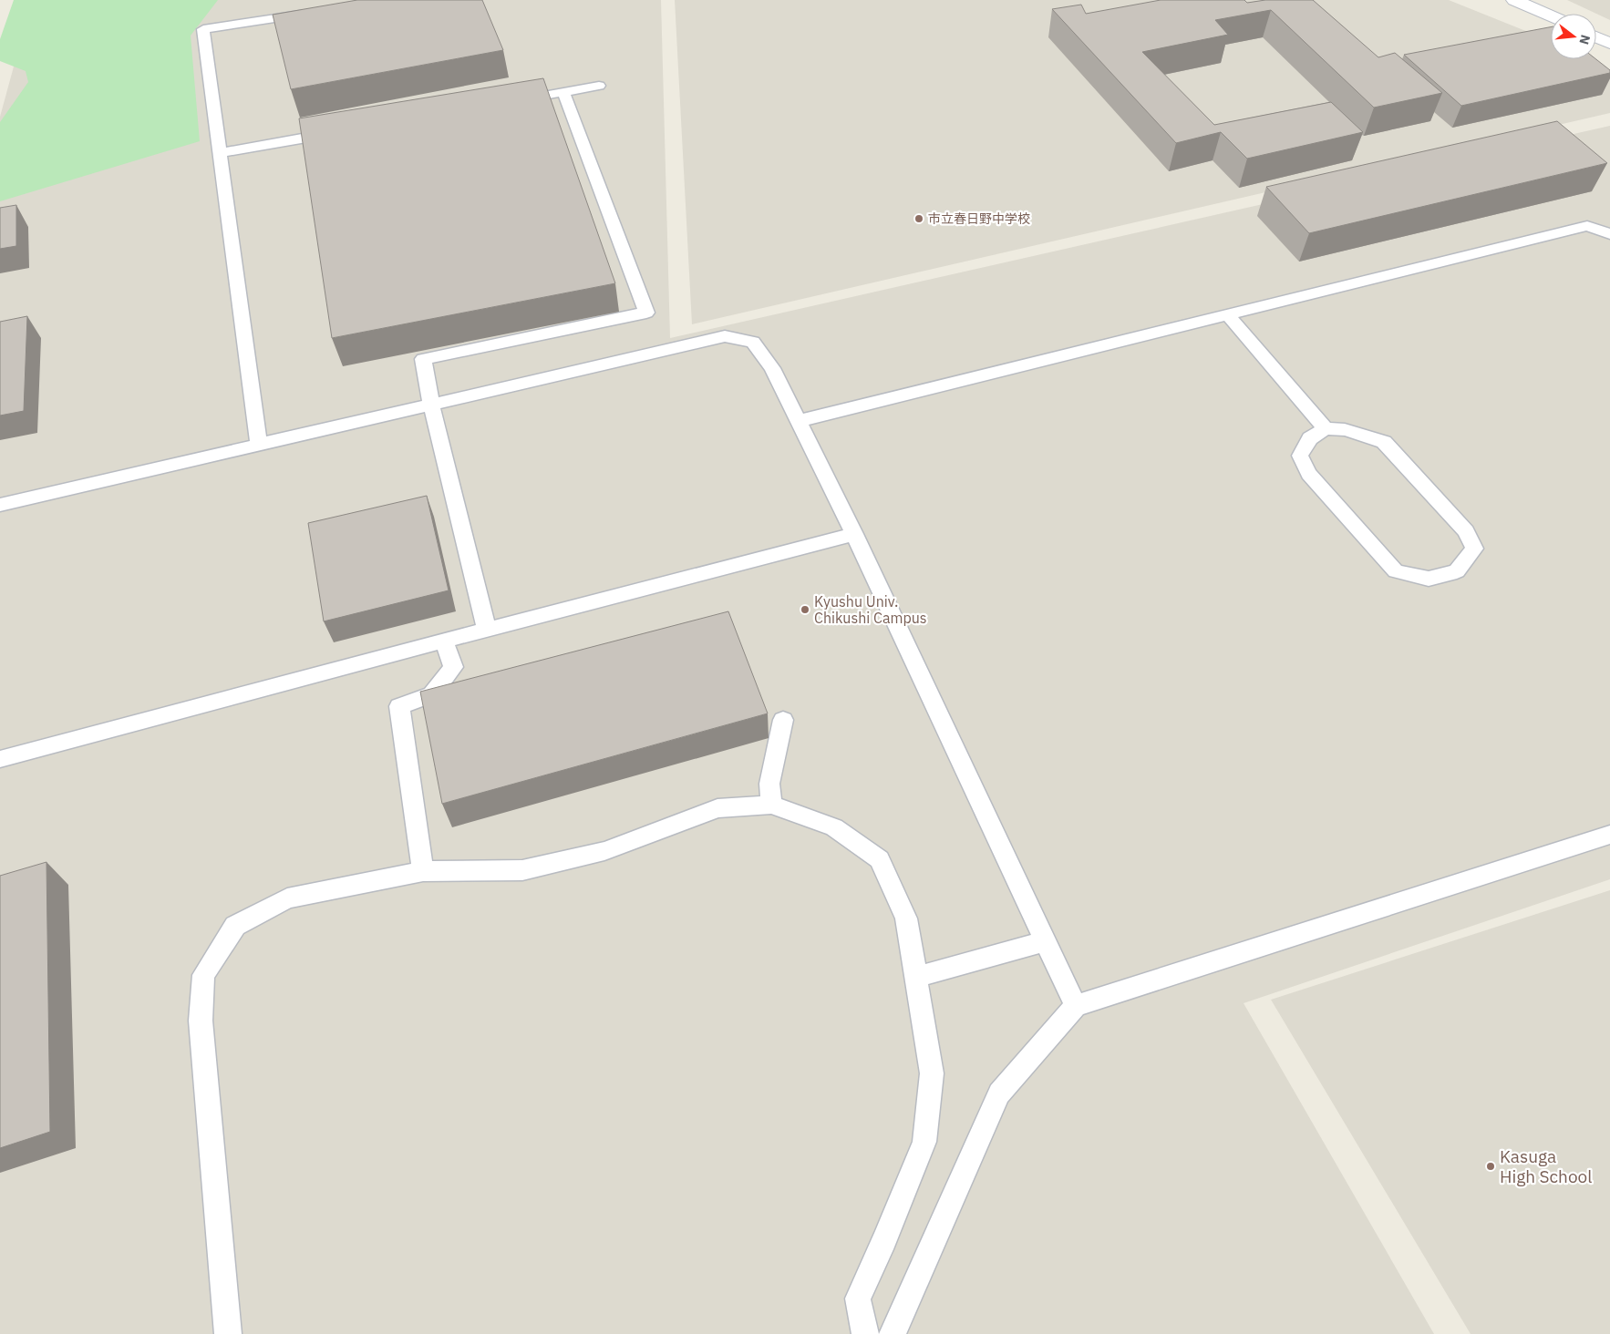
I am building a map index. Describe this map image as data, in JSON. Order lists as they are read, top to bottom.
{
  "places": ["市立春日野中学校", "Kyushu Univ. Chikushi Campus", "Kasuga High School"],
  "north": "right"
}
